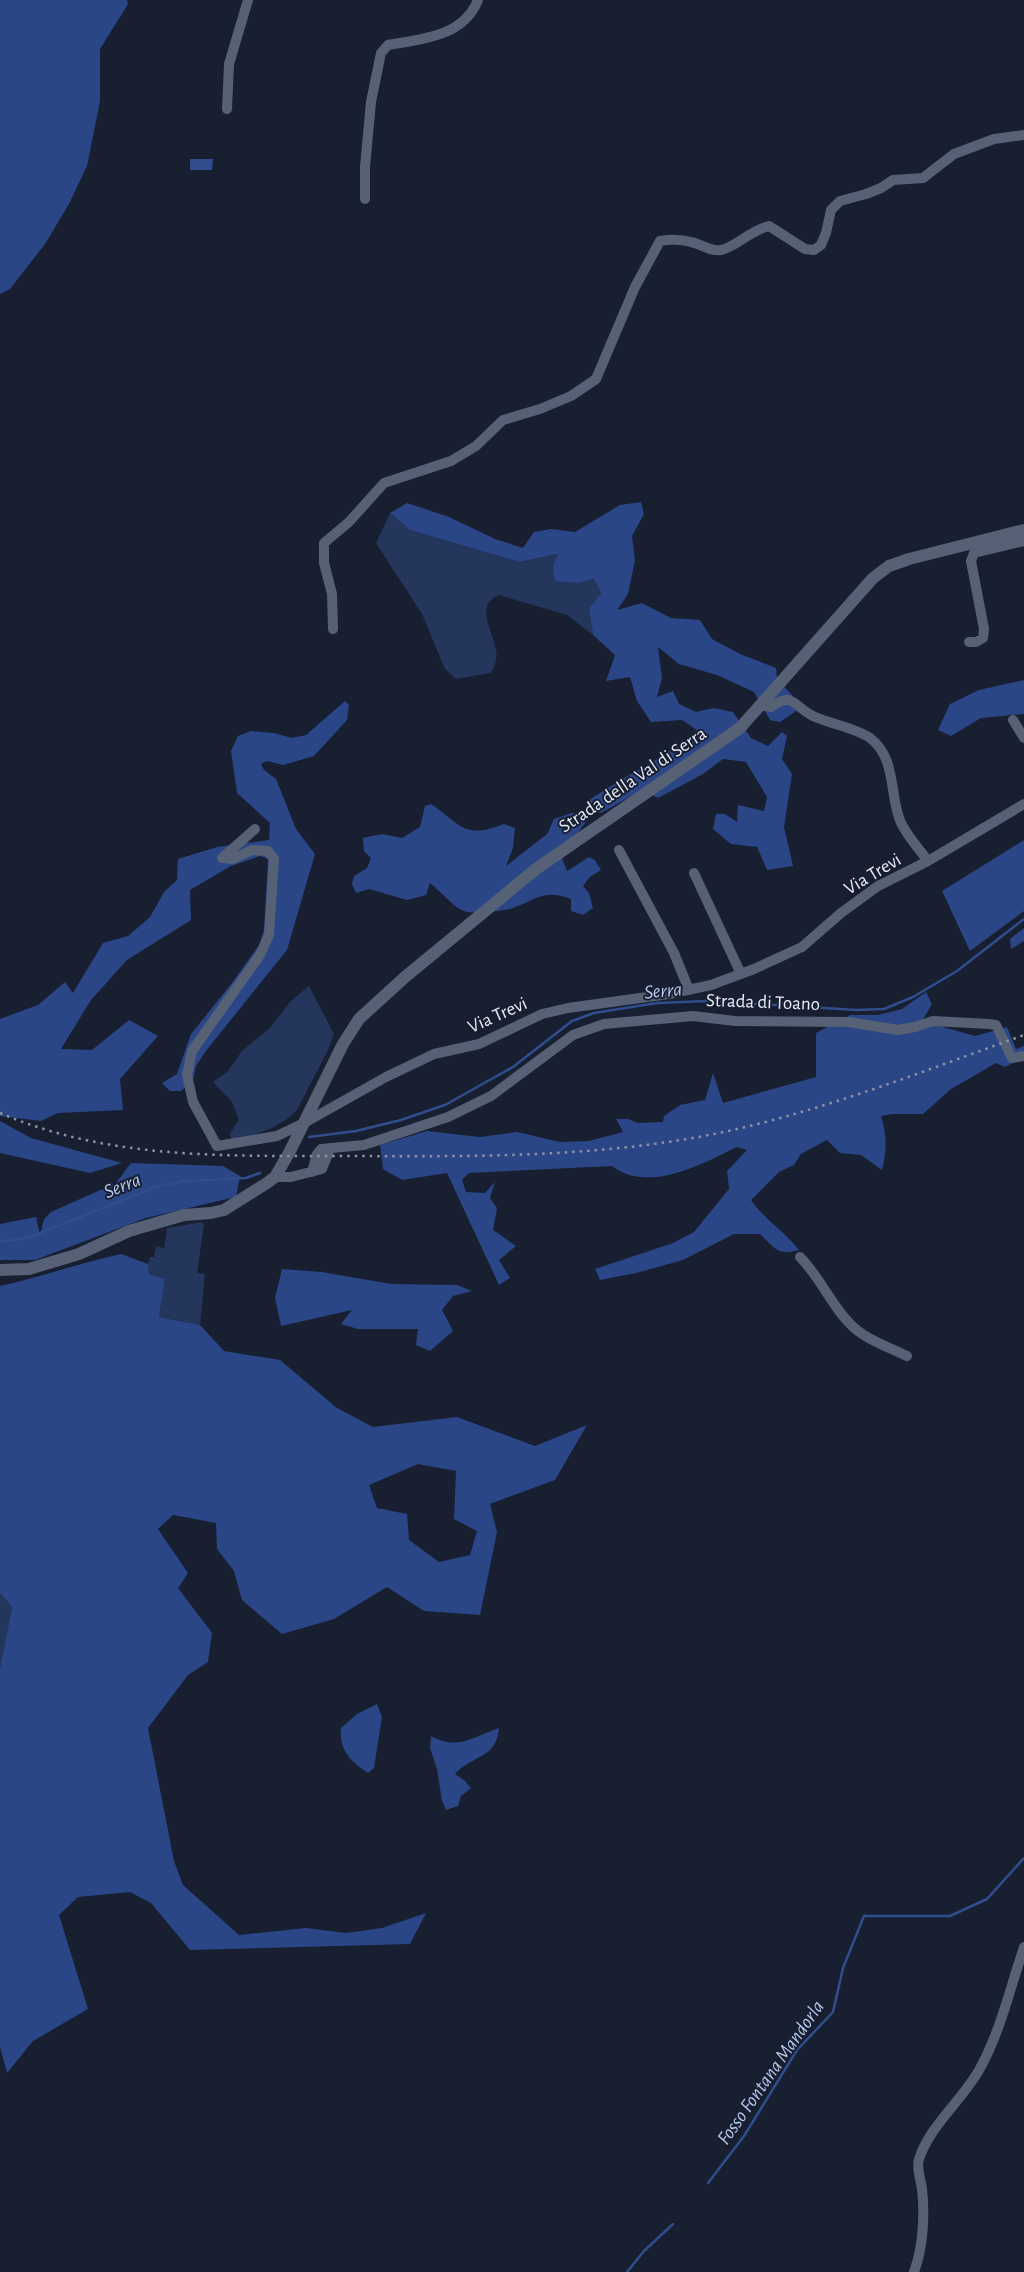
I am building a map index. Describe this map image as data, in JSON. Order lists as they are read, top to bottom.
{
  "streets": {
    "street": ["Strada della Val di Serra", "Via Trevi", "Strada di Toano"]
  },
  "crossings": [
    ["Strada della Val di Serra", "Via Trevi"],
    ["Strada della Val di Serra", "Strada di Toano"]
  ],
  "water": ["Serra", "Fosso Fontana Mandorla"]
}
